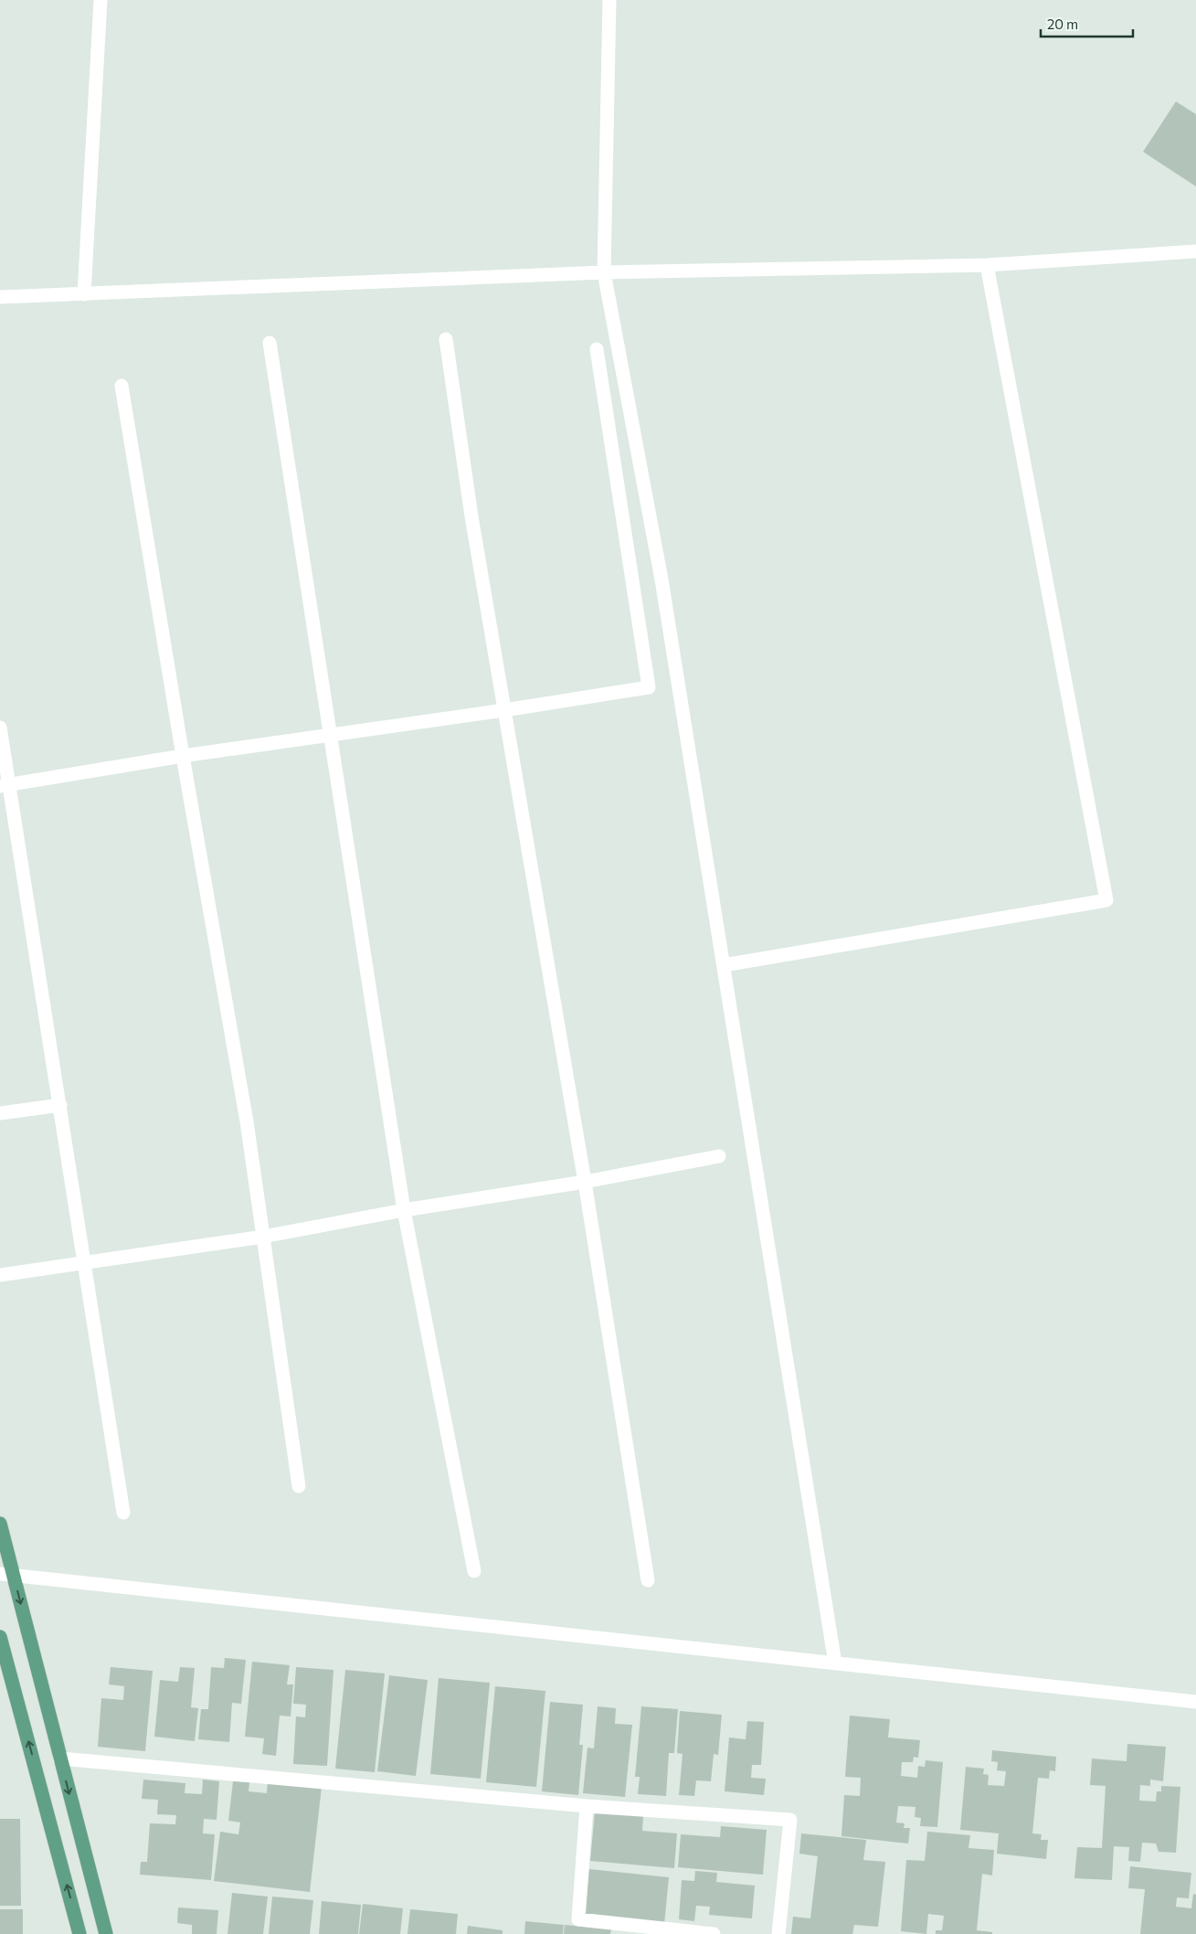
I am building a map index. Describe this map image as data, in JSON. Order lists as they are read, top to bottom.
{
  "scale_bar": "20 m"
}
